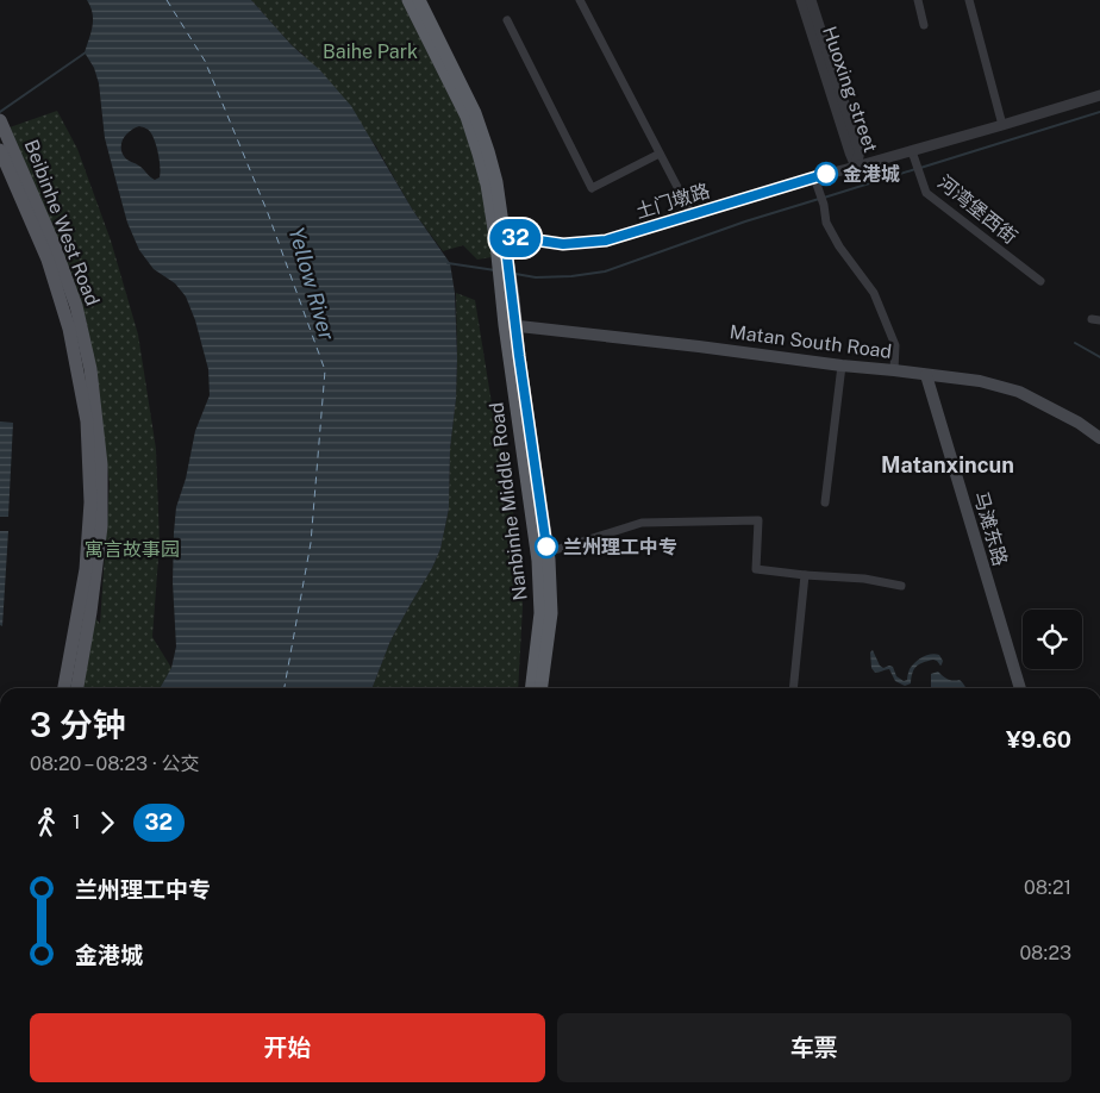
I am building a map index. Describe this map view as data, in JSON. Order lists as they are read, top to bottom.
{
  "streets": {
    "highway": ["Nanbinhe Middle Road"],
    "main road": ["Beibinhe West Road", "Matan South Road", "马滩东路"],
    "street": ["Huoxing street", "土门墩路", "河湾堡西街"]
  },
  "crossings": [
    ["Huoxing street", "土门墩路"],
    ["土门墩路", "河湾堡西街"],
    ["土门墩路", "Nanbinhe Middle Road"],
    ["Matan South Road", "Nanbinhe Middle Road"],
    ["Matan South Road", "马滩东路"]
  ],
  "districts": ["Matanxincun"],
  "water": ["Yellow River"],
  "parks": ["Baihe Park", "寓言故事园"],
  "places": ["金港城", "兰州理工中专"],
  "lines": ["bus line 32"],
  "page": {
    "on_map": "32",
    "heading": ["3 分钟", "08:20 – 08:23 · 公交", "¥9.60"],
    "legs": ["1", "32"],
    "list": [
      {
        "name": "兰州理工中专",
        "value": "08:21"
      },
      {
        "name": "金港城",
        "value": "08:23"
      }
    ],
    "buttons": ["开始", "车票"]
  }
}
